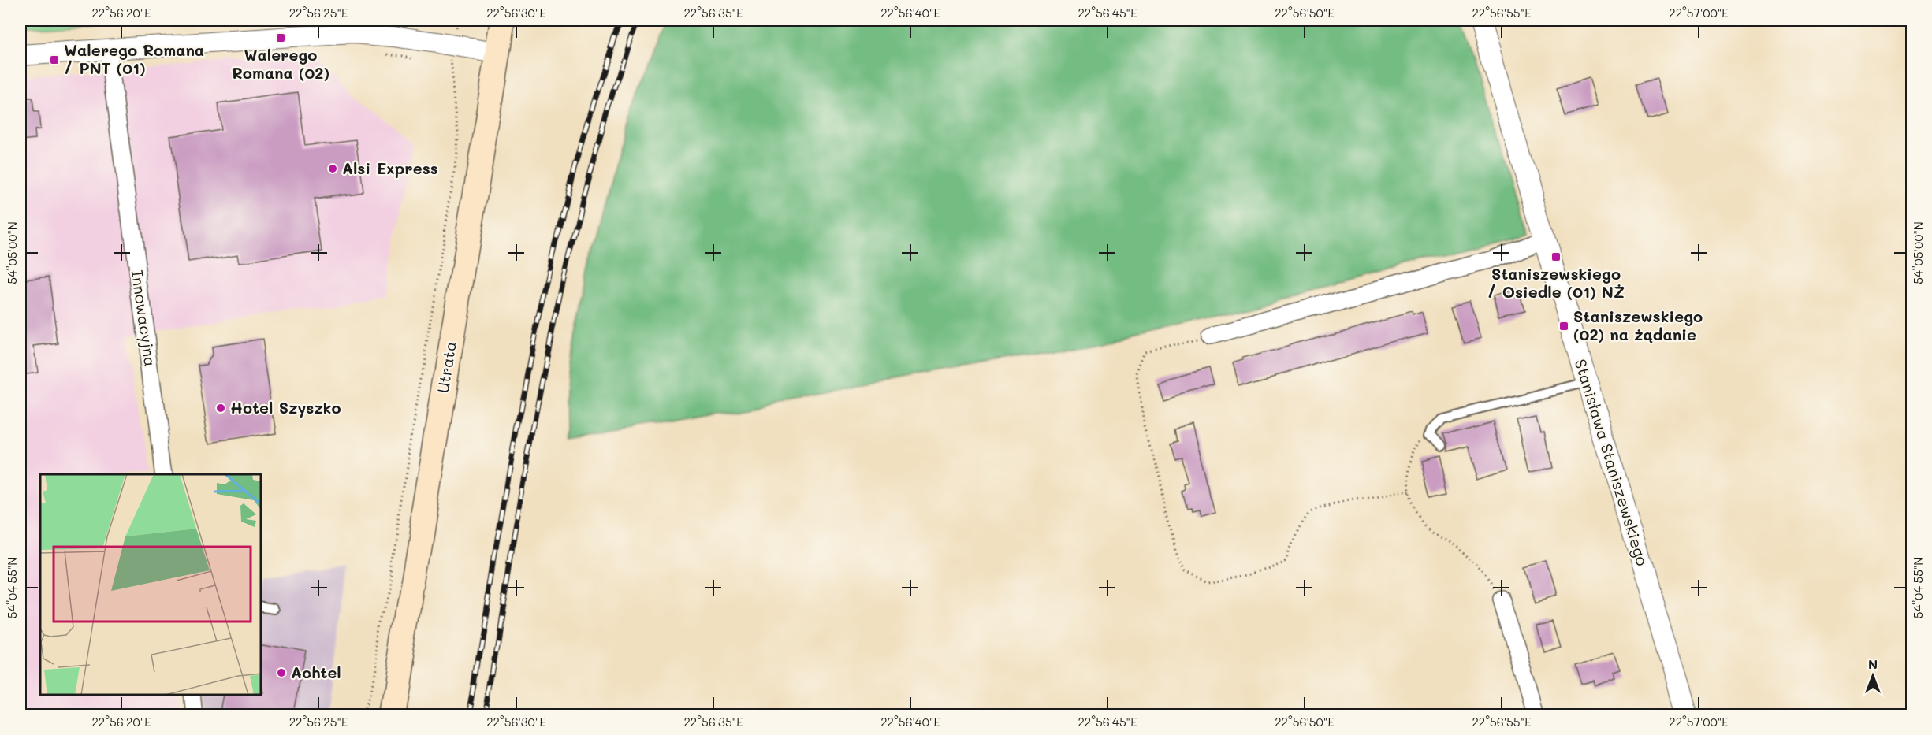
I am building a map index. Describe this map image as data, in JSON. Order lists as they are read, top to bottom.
{
  "streets": {
    "main road": ["Utrata"],
    "street": ["Innowacyjna", "Stanisława Staniszewskiego"]
  },
  "places": {
    "transit": [
      "Walerego Romana (02)",
      "Walerego Romana / PNT (01)",
      "Staniszewskiego / Osiedle (01) NŻ",
      "Staniszewskiego (02) na żądanie"
    ],
    "other": ["Alsi Express", "Hotel Szyszko", "Achtel"]
  },
  "north": "top",
  "coordinates": [
    "22°56'20\"E",
    "22°56'25\"E",
    "22°56'30\"E",
    "22°56'35\"E",
    "22°56'40\"E",
    "22°56'45\"E",
    "22°56'50\"E",
    "22°56'55\"E",
    "22°57'00\"E",
    "54°05'00\"N",
    "54°04'55\"N"
  ]
}
